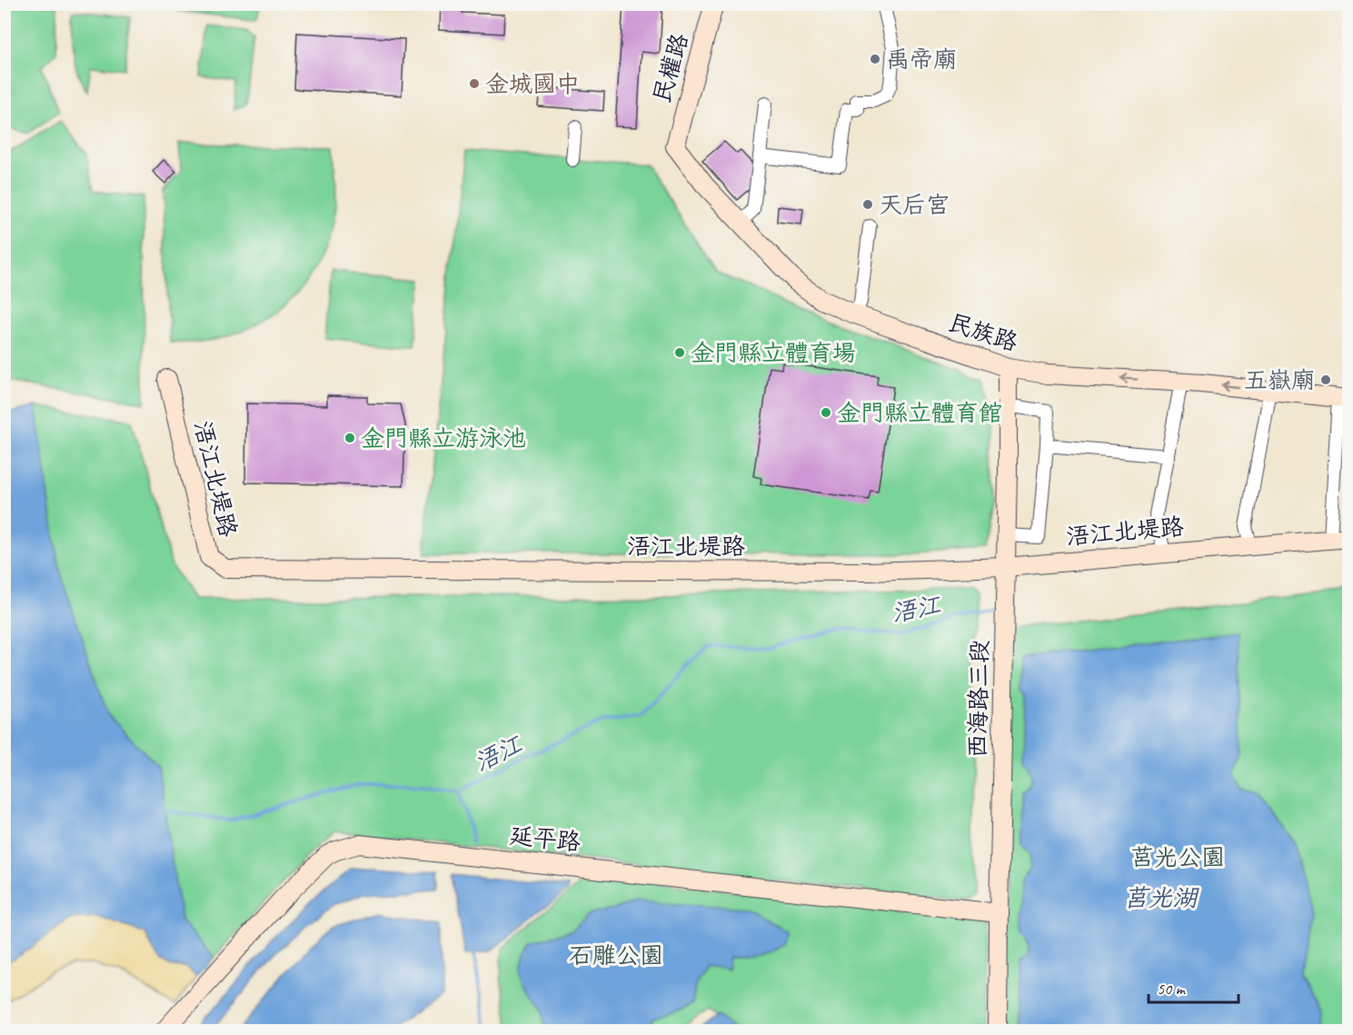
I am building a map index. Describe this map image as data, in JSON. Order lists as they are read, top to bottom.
{
  "streets": {
    "street": [
      "民權路",
      "民族路",
      "浯江北堤路",
      "西海路三段",
      "延平路"
    ]
  },
  "crossings": [
    ["民權路", "民族路"],
    ["民族路", "西海路三段"],
    ["浯江北堤路", "西海路三段"],
    ["西海路三段", "延平路"]
  ],
  "water": ["浯江", "莒光湖"],
  "parks": ["莒光公園", "石雕公園"],
  "places": [
    "禹帝廟",
    "金城國中",
    "天后宮",
    "金門縣立體育場",
    "五嶽廟",
    "金門縣立體育館",
    "金門縣立游泳池"
  ],
  "scale_bar": "50 m"
}
